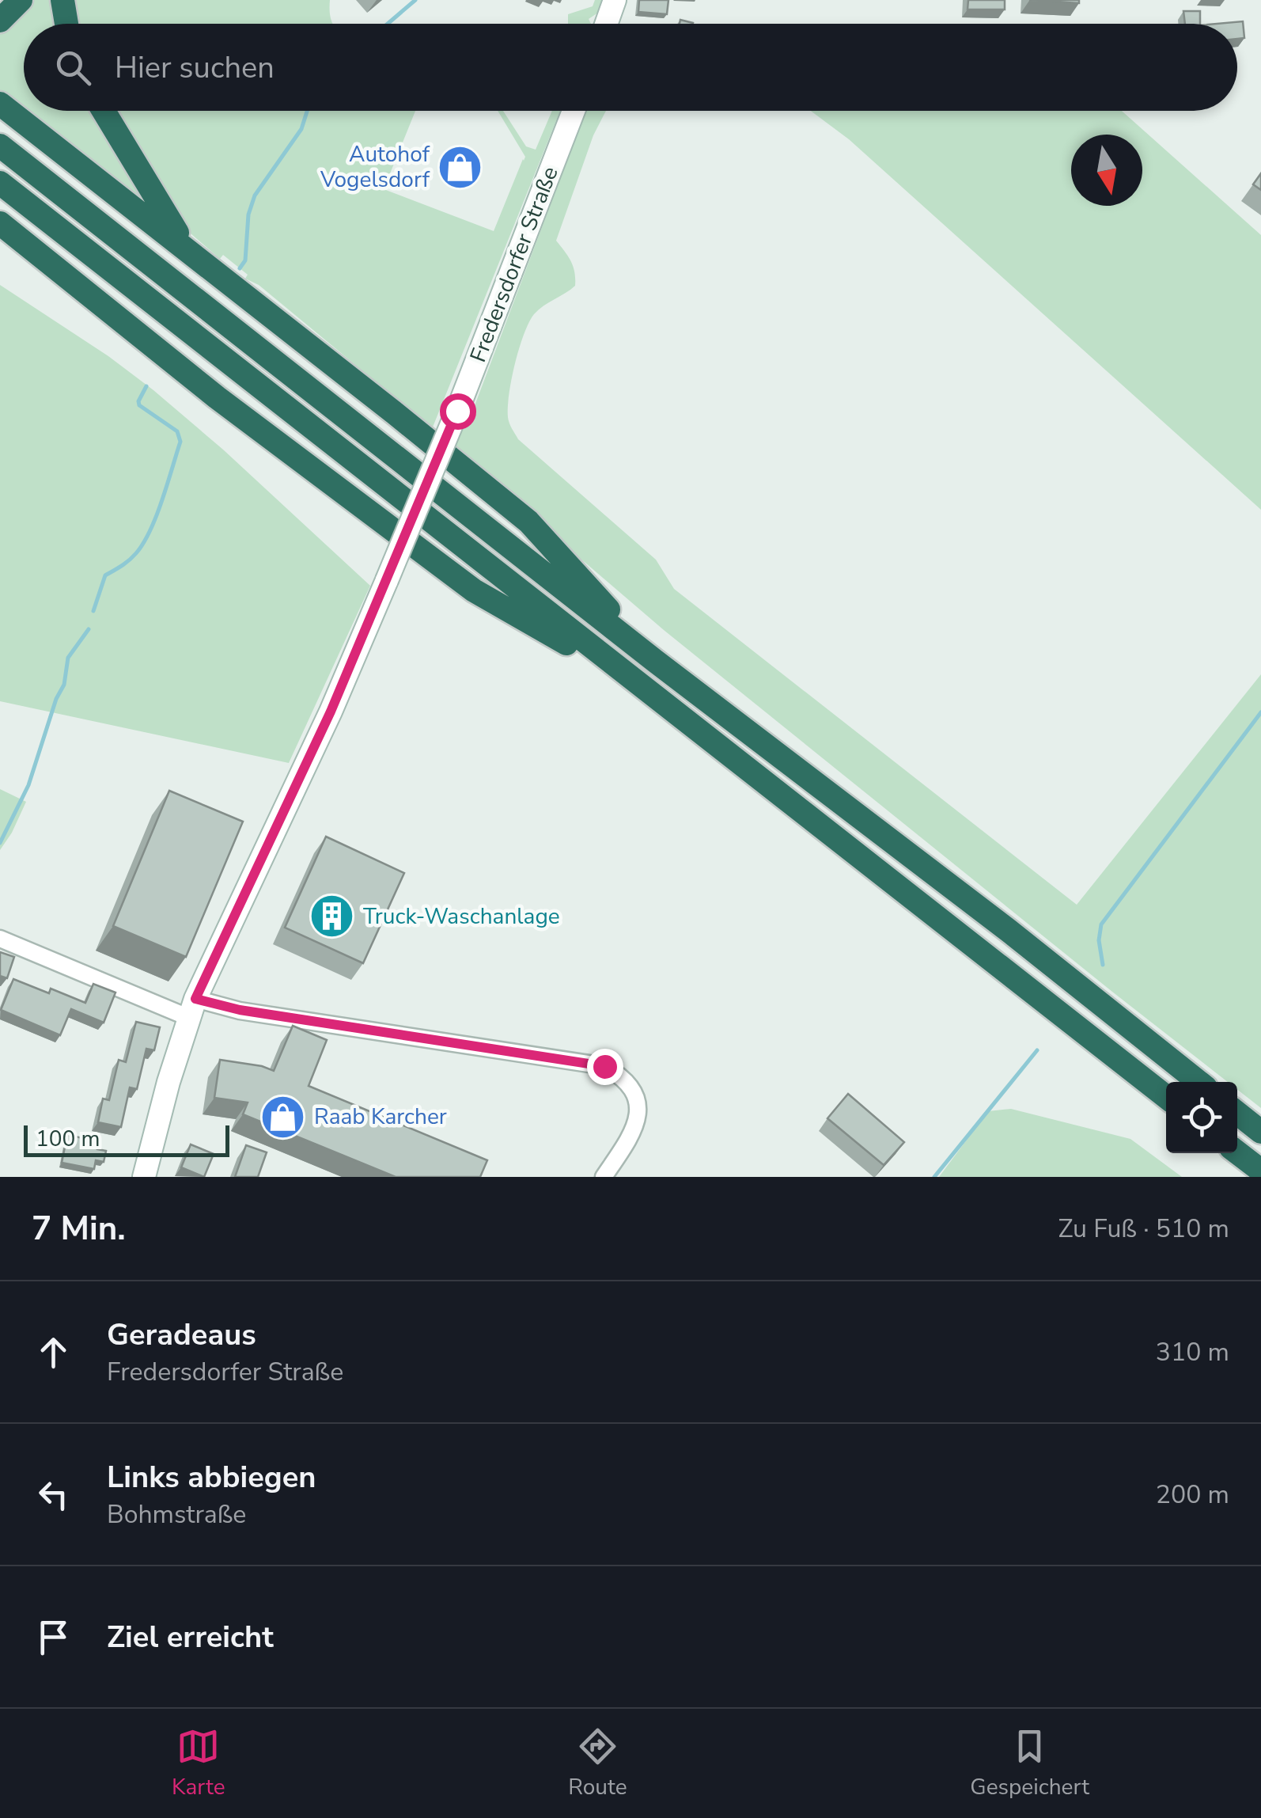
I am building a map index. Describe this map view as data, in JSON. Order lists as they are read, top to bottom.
{
  "streets": {
    "street": ["Fredersdorfer Straße"]
  },
  "places": {
    "shop": ["Autohof Vogelsdorf", "Raab Karcher"],
    "building": ["Truck-Waschanlage"]
  },
  "scale_bar": "100 m",
  "north": "bottom",
  "page": {
    "search": "Hier suchen",
    "scale": "100 m",
    "heading": ["7 Min.", "Zu Fuß · 510 m"],
    "list": [
      ["Geradeaus", "Fredersdorfer Straße", "310 m"],
      ["Links abbiegen", "Bohmstraße", "200 m"],
      "Ziel erreicht"
    ],
    "nav": ["Karte", "Route", "Gespeichert"]
  }
}
